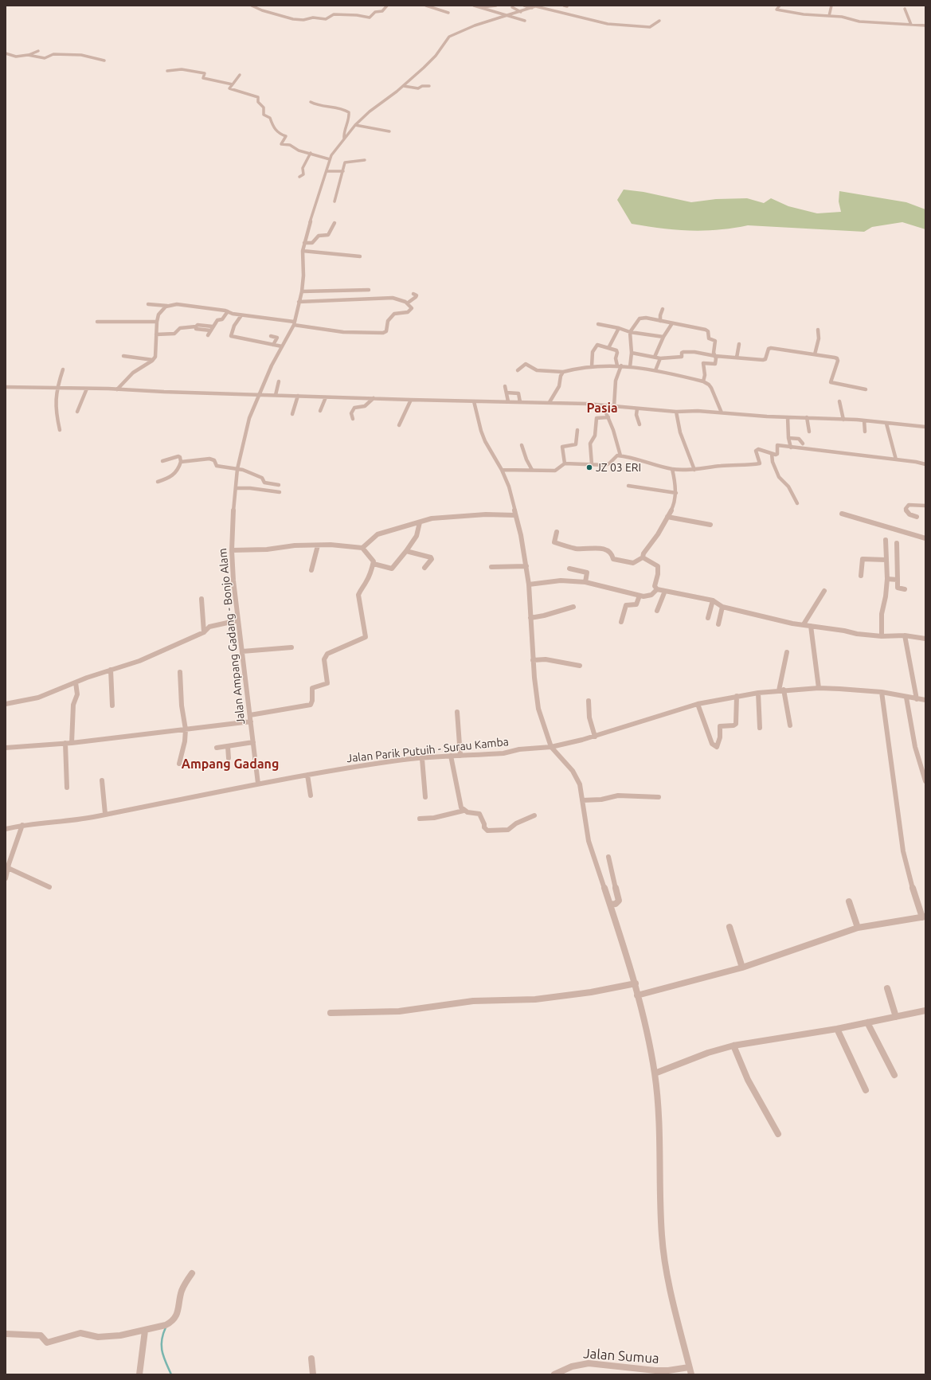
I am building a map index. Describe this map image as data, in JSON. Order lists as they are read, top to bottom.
{
  "streets": {
    "street": ["Jalan Ampang Gadang - Bonjo Alam", "Jalan Parik Putuih - Surau Kamba", "Jalan Sumua"]
  },
  "crossings": [
    ["Jalan Ampang Gadang - Bonjo Alam", "Jalan Parik Putuih - Surau Kamba"]
  ],
  "districts": ["Pasia", "Ampang Gadang"],
  "places": ["JZ 03 ERI"]
}
